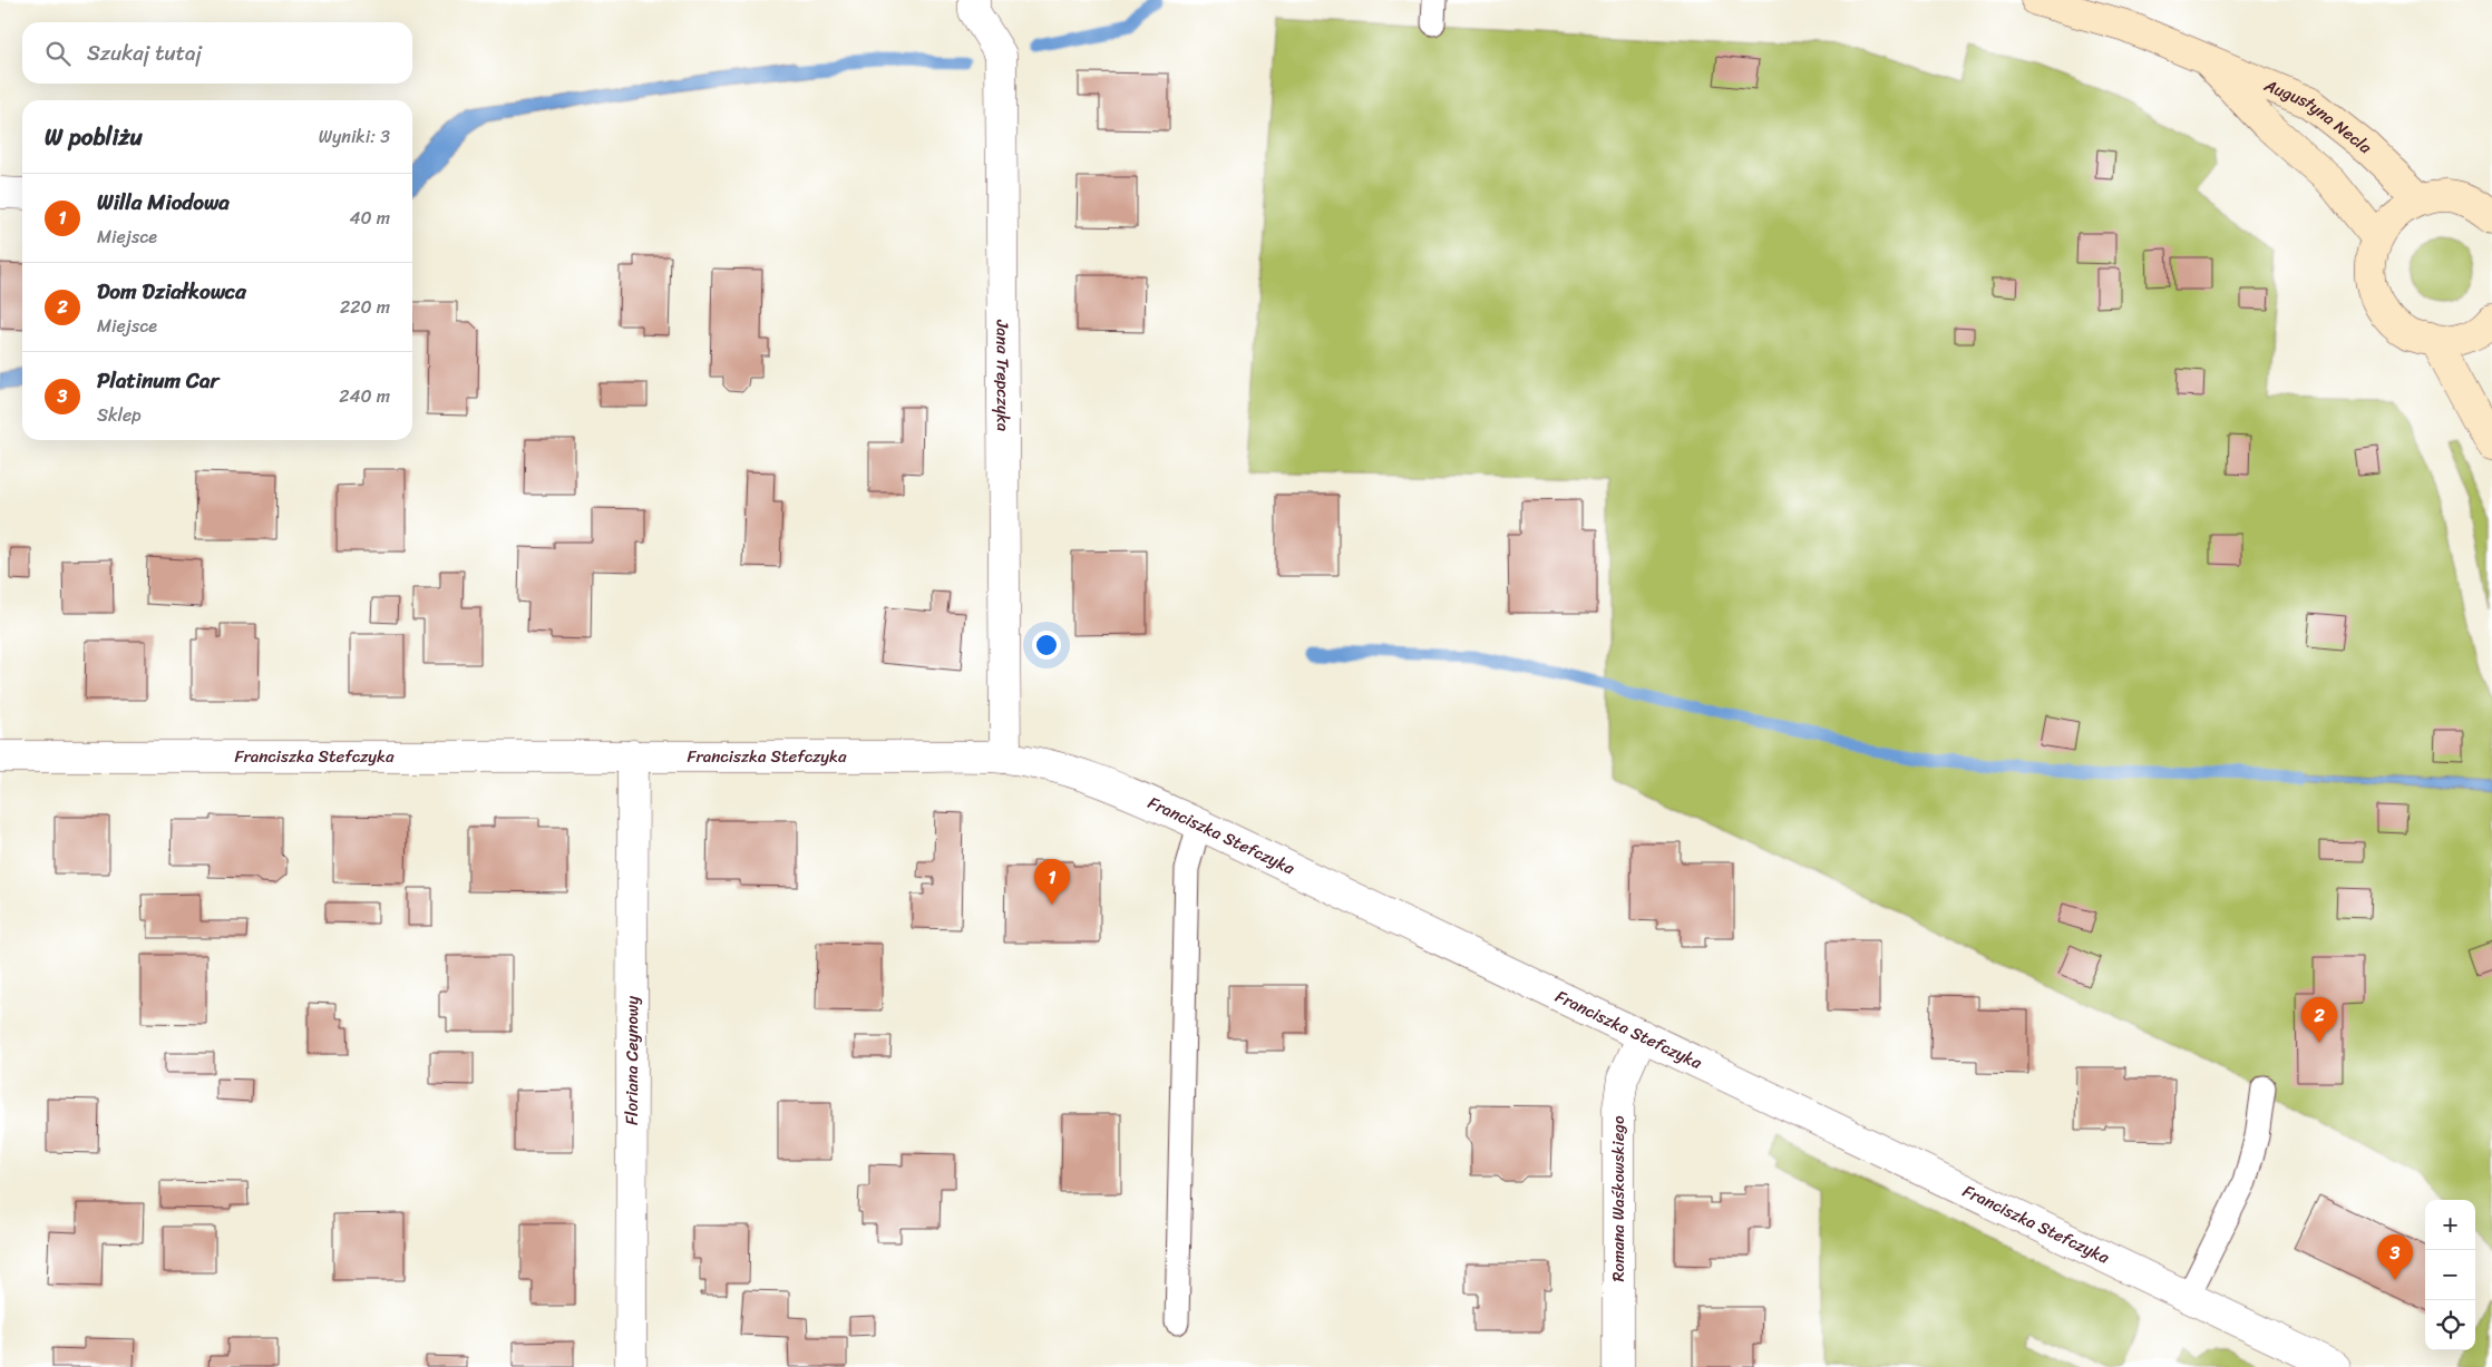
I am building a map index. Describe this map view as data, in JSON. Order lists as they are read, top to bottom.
{
  "streets": {
    "main road": ["Augustyna Necla"],
    "street": [
      "Jana Trepczyka",
      "Franciszka Stefczyka",
      "Floriana Ceynowy",
      "Romana Waśkowskiego"
    ]
  },
  "crossings": [
    ["Jana Trepczyka", "Franciszka Stefczyka"],
    ["Franciszka Stefczyka", "Floriana Ceynowy"],
    ["Franciszka Stefczyka", "Romana Waśkowskiego"]
  ],
  "page": {
    "search": "Szukaj tutaj",
    "heading": ["W pobliżu", "Wyniki: 3"],
    "list": [
      {
        "mark": "1",
        "name": "Willa Miodowa",
        "note": "Miejsce",
        "value": "40 m"
      },
      {
        "mark": "2",
        "name": "Dom Działkowca",
        "note": "Miejsce",
        "value": "220 m"
      },
      {
        "mark": "3",
        "name": "Platinum Car",
        "note": "Sklep",
        "value": "240 m"
      }
    ],
    "pins": ["1", "2", "3"],
    "map_buttons": ["+", "−"]
  }
}
